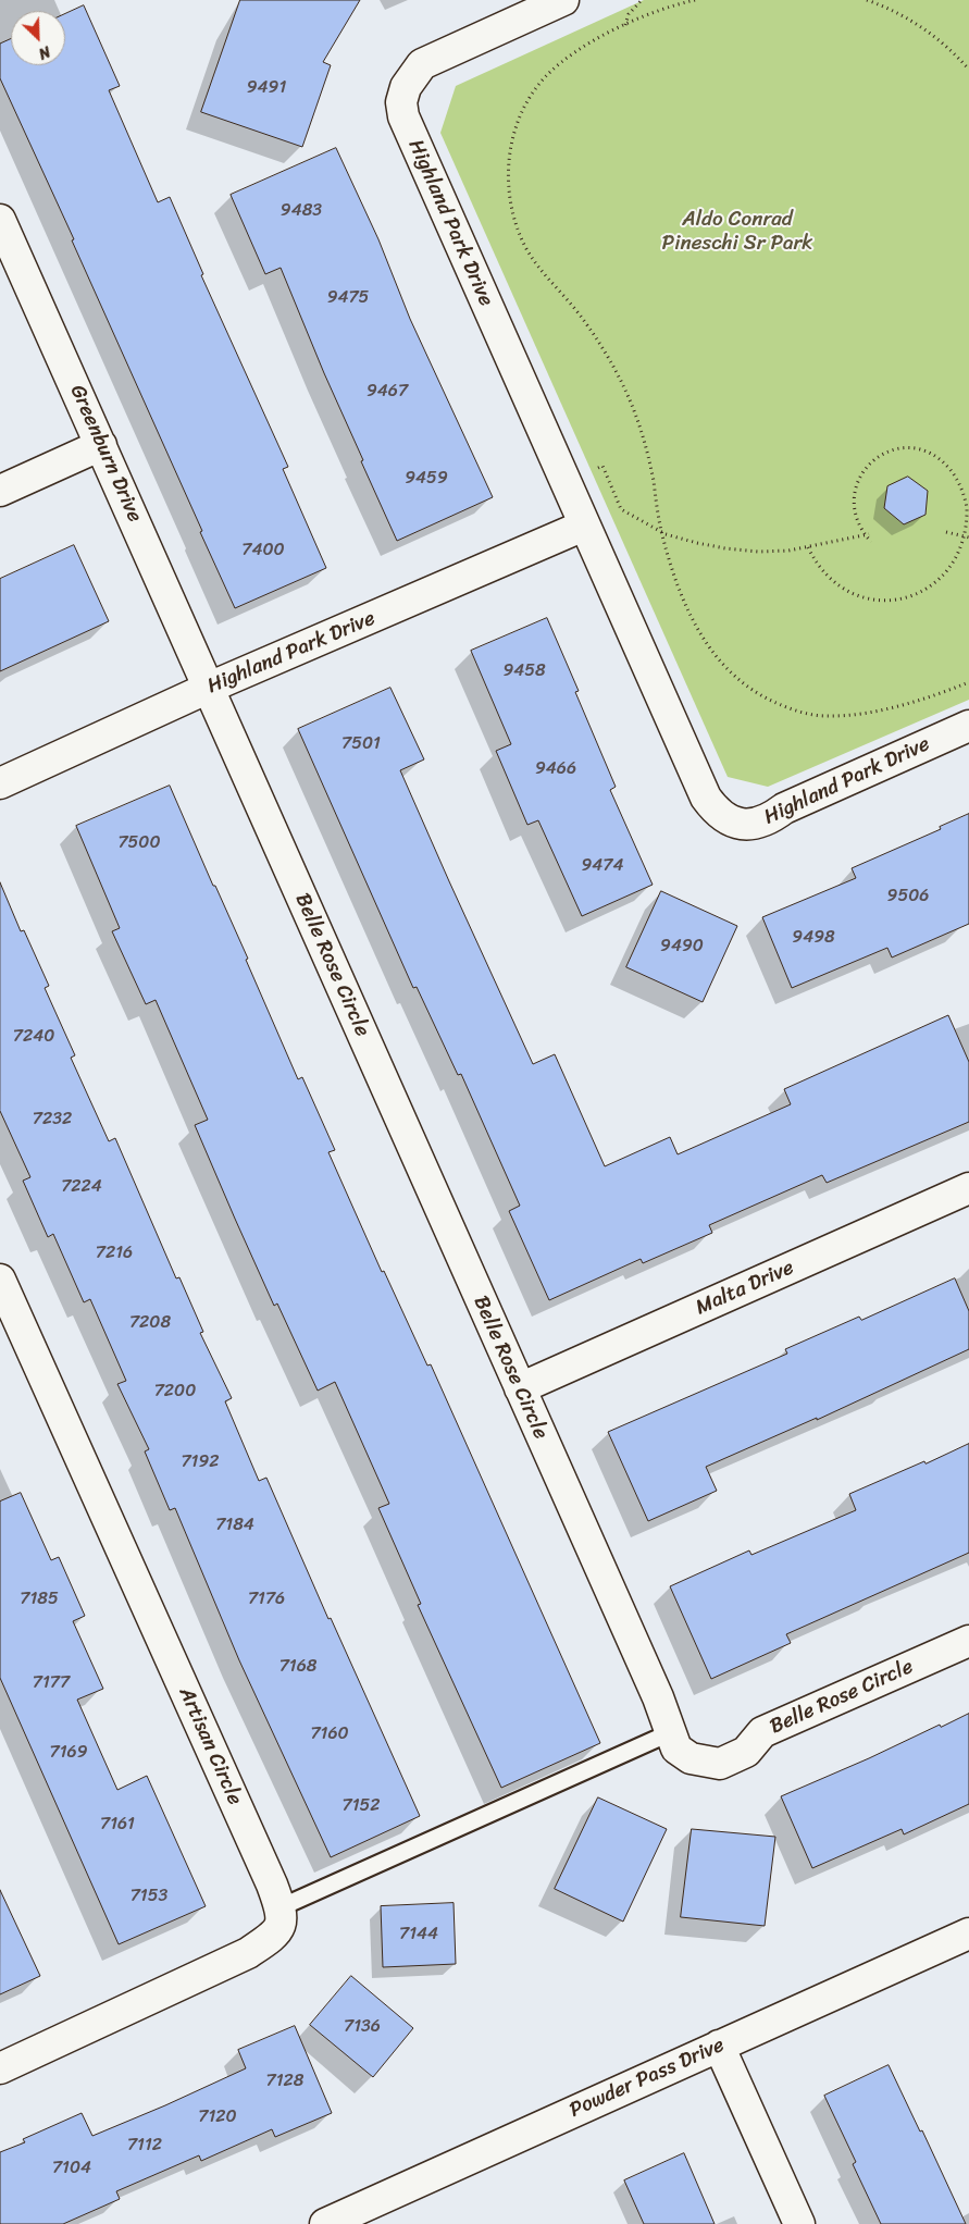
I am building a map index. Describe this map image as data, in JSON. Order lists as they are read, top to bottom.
{
  "streets": {
    "street": [
      "Highland Park Drive",
      "Greenburn Drive",
      "Belle Rose Circle",
      "Malta Drive",
      "Artisan Circle",
      "Powder Pass Drive"
    ]
  },
  "crossings": [
    ["Highland Park Drive", "Greenburn Drive"],
    ["Highland Park Drive", "Belle Rose Circle"],
    ["Greenburn Drive", "Belle Rose Circle"],
    ["Belle Rose Circle", "Malta Drive"]
  ],
  "parks": ["Aldo Conrad Pineschi Sr Park"],
  "house_numbers": [
    "9491",
    "9483",
    "9475",
    "9467",
    "9459",
    "7400",
    "9458",
    "7501",
    "9466",
    "7500",
    "9474",
    "9506",
    "9498",
    "9490",
    "7240",
    "7232",
    "7224",
    "7216",
    "7208",
    "7200",
    "7192",
    "7184",
    "7185",
    "7176",
    "7168",
    "7177",
    "7160",
    "7169",
    "7152",
    "7161",
    "7153",
    "7144",
    "7136",
    "7128",
    "7120",
    "7112",
    "7104"
  ],
  "north": "bottom right"
}
